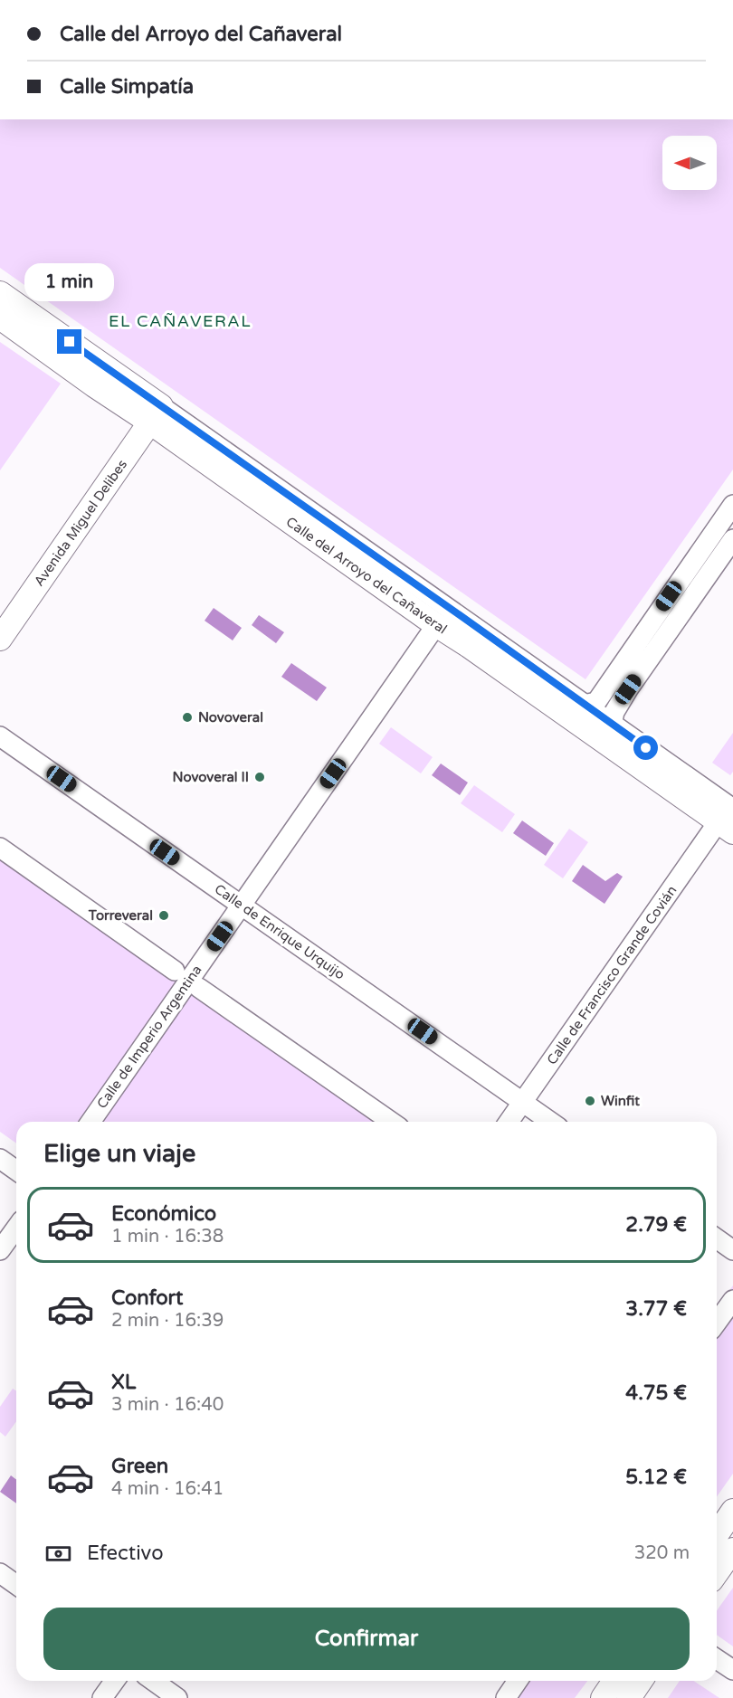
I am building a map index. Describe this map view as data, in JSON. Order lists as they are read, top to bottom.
{
  "streets": {
    "main road": ["Avenida Miguel Delibes", "Calle del Arroyo del Cañaveral"],
    "street": ["Calle de Enrique Urquijo", "Calle de Francisco Grande Covián", "Calle de Imperio Argentina"]
  },
  "crossings": [
    ["Avenida Miguel Delibes", "Calle del Arroyo del Cañaveral"],
    ["Calle del Arroyo del Cañaveral", "Calle de Francisco Grande Covián"],
    ["Calle del Arroyo del Cañaveral", "Calle de Imperio Argentina"],
    ["Calle de Enrique Urquijo", "Calle de Francisco Grande Covián"],
    ["Calle de Enrique Urquijo", "Calle de Imperio Argentina"]
  ],
  "districts": ["EL CAÑAVERAL"],
  "places": [
    "Novoveral",
    "Novoveral II",
    "Torreveral",
    "Winfit"
  ],
  "north": "left",
  "page": {
    "banner": ["Calle del Arroyo del Cañaveral", "Calle Simpatía"],
    "bubble": "1 min",
    "heading": "Elige un viaje",
    "list": [
      {
        "name": "Económico",
        "note": "1 min · 16:38",
        "value": "2.79 €"
      },
      {
        "name": "Confort",
        "note": "2 min · 16:39",
        "value": "3.77 €"
      },
      {
        "name": "XL",
        "note": "3 min · 16:40",
        "value": "4.75 €"
      },
      {
        "name": "Green",
        "note": "4 min · 16:41",
        "value": "5.12 €"
      }
    ],
    "pay": ["Efectivo", "320 m"],
    "buttons": "Confirmar"
  }
}
